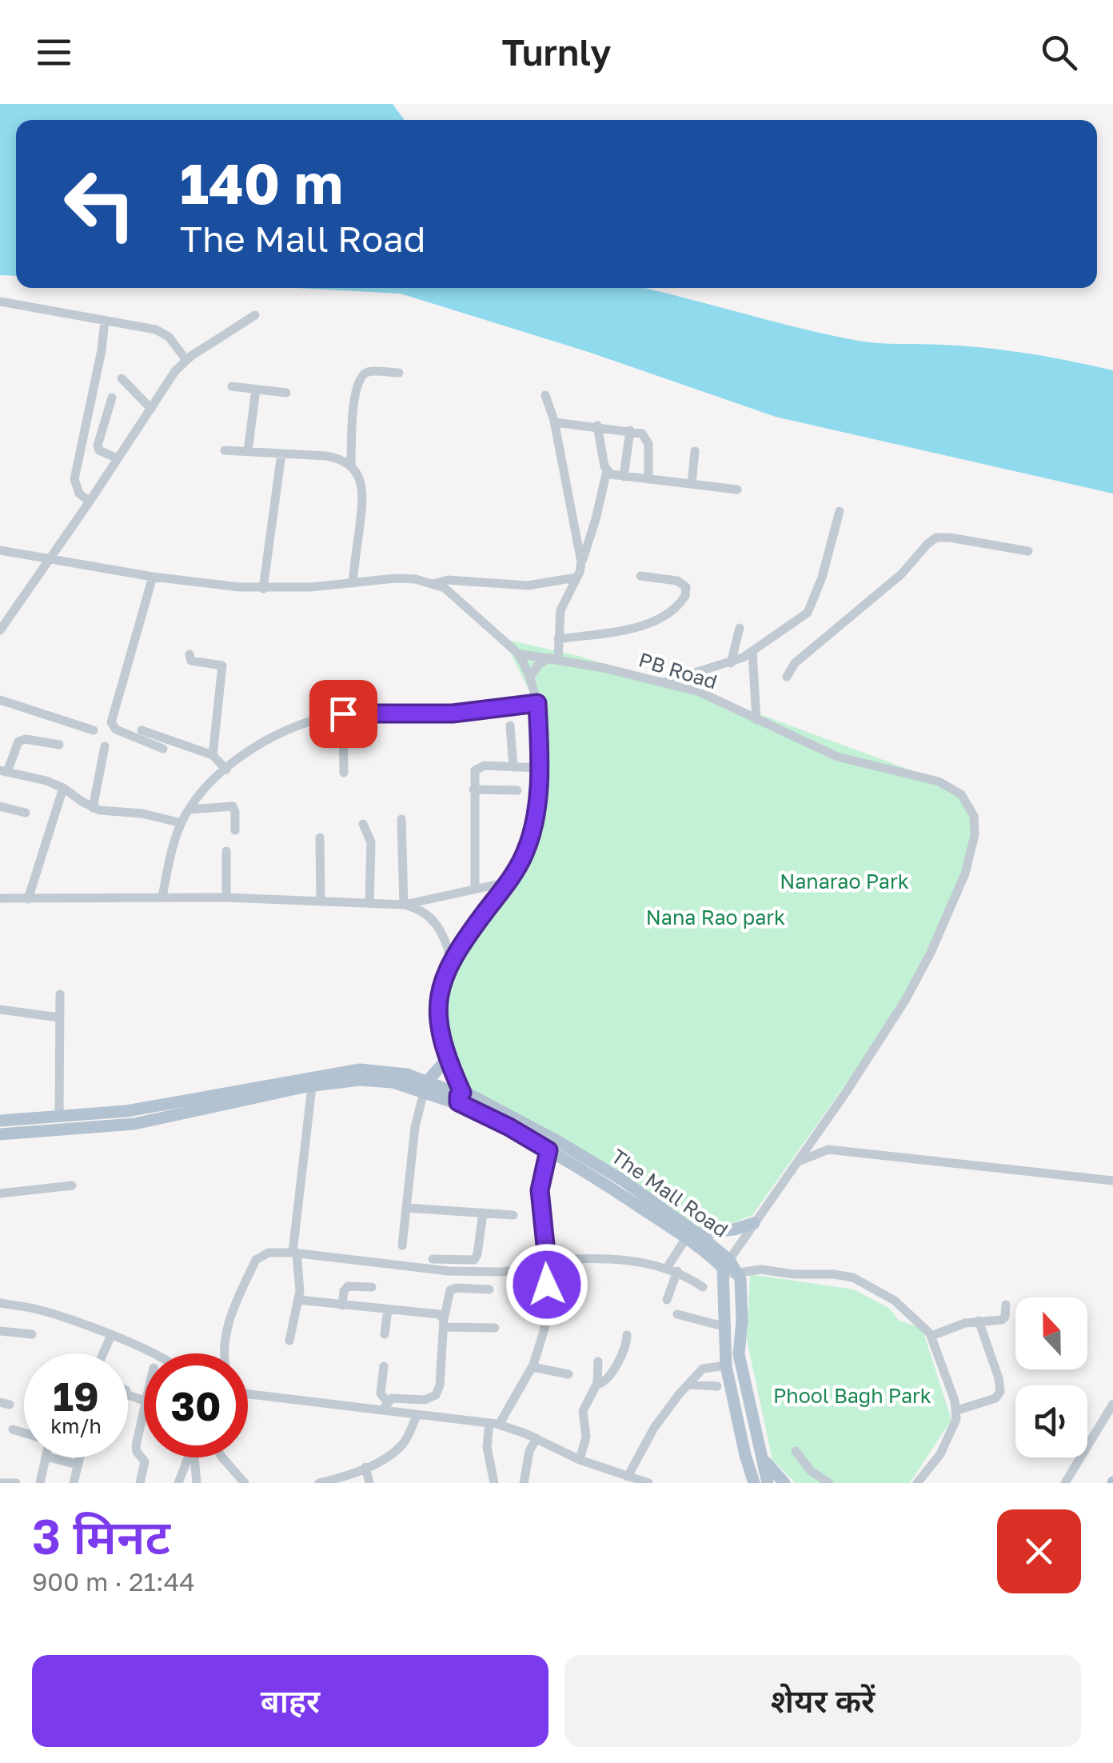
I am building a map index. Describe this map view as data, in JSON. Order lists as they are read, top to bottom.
{
  "streets": {
    "main road": ["The Mall Road"],
    "street": ["PB Road"]
  },
  "crossings": [
    ["PB Road", "The Mall Road"]
  ],
  "parks": ["Nanarao Park", "Nana Rao park", "Phool Bagh Park"],
  "north": "top",
  "page": {
    "header": "Turnly",
    "turn": ["140 m", "The Mall Road"],
    "speed": "19 km/h",
    "limit": "30",
    "heading": ["3 मिनट", "900 m · 21:44"],
    "buttons": ["बाहर", "शेयर करें"]
  }
}
